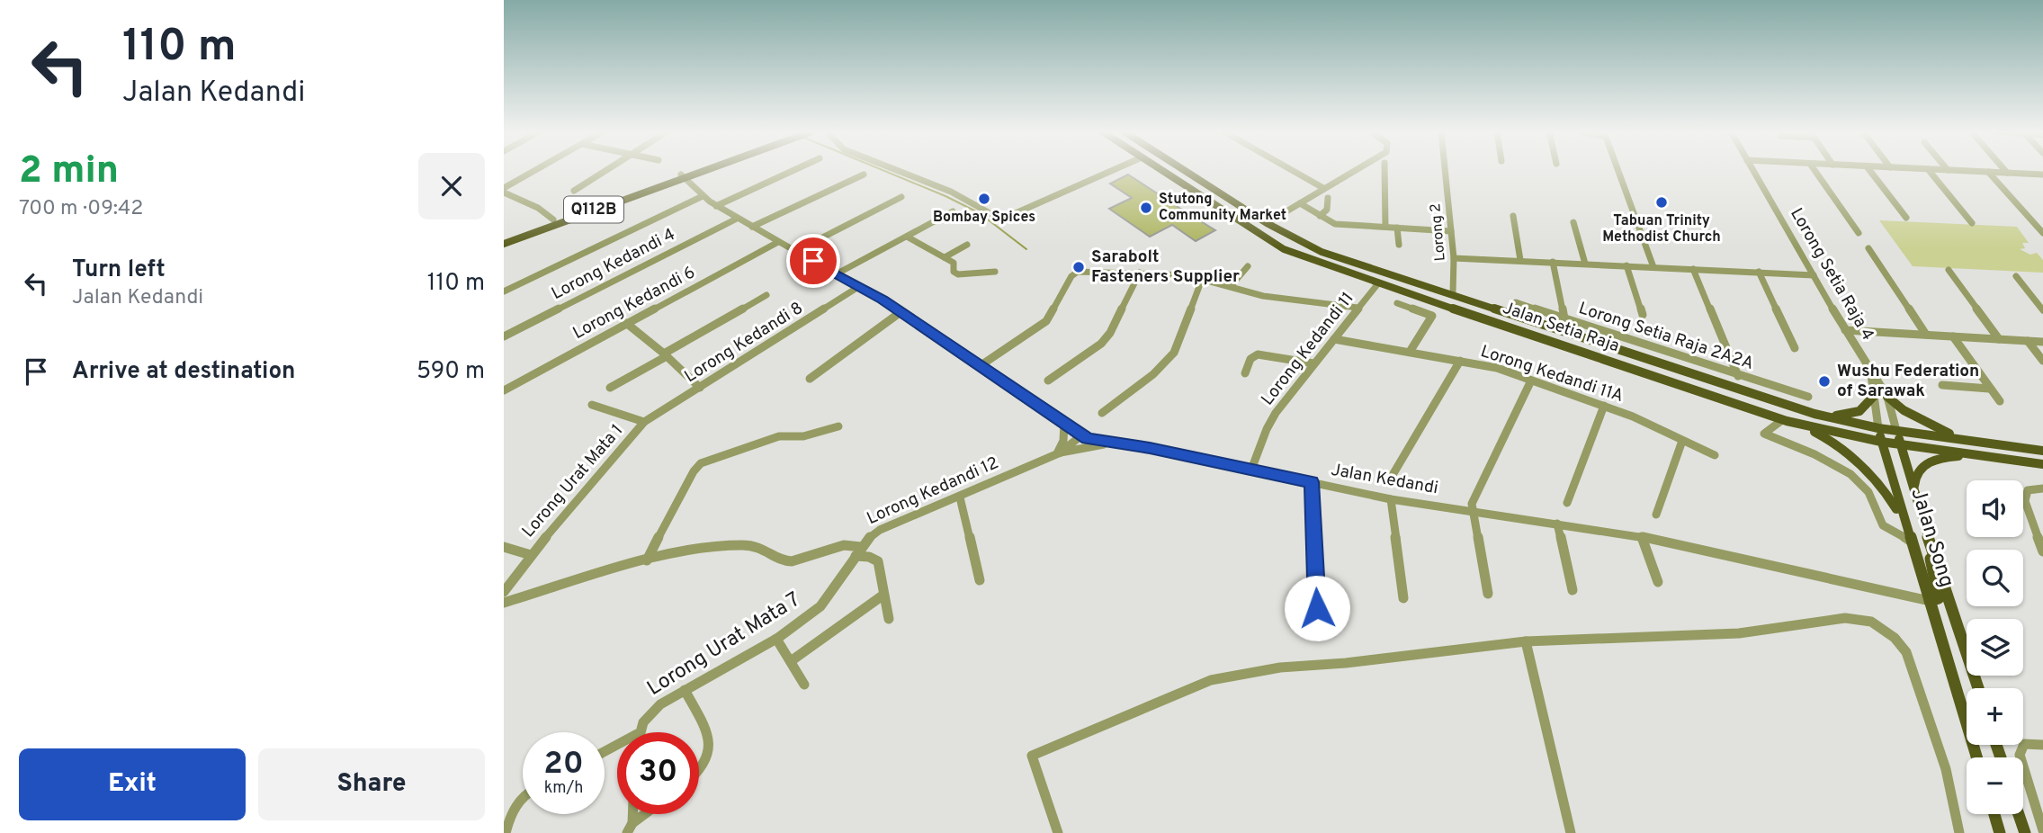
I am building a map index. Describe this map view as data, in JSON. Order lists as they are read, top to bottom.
{
  "streets": {
    "main road": ["Q112B", "Jalan Setia Raja", "Jalan Song"],
    "street": [
      "Lorong 2",
      "Lorong Kedandi 4",
      "Lorong Setia Raja 4",
      "Lorong Kedandi 6",
      "Lorong Setia Raja 2A2A",
      "Lorong Kedandi 8",
      "Lorong Kedandi 11",
      "Lorong Kedandi 11A",
      "Jalan Kedandi",
      "Lorong Urat Mata 1",
      "Lorong Kedandi 12",
      "Lorong Urat Mata 7"
    ]
  },
  "crossings": [
    ["Q112B", "Jalan Kedandi"],
    ["Lorong 2", "Jalan Setia Raja"],
    ["Lorong Kedandi 4", "Jalan Kedandi"],
    ["Lorong Setia Raja 4", "Jalan Setia Raja"],
    ["Lorong Setia Raja 4", "Jalan Song"],
    ["Lorong Kedandi 6", "Jalan Kedandi"],
    ["Jalan Setia Raja", "Lorong Kedandi 11"],
    ["Jalan Setia Raja", "Jalan Song"],
    ["Lorong Kedandi 8", "Jalan Kedandi"],
    ["Lorong Kedandi 8", "Lorong Urat Mata 1"],
    ["Lorong Kedandi 11", "Lorong Kedandi 11A"],
    ["Lorong Kedandi 11", "Jalan Kedandi"],
    ["Jalan Kedandi", "Lorong Kedandi 12"],
    ["Jalan Kedandi", "Jalan Song"],
    ["Lorong Kedandi 12", "Lorong Urat Mata 7"]
  ],
  "places": [
    "Bombay Spices",
    "Tabuan Trinity Methodist Church",
    "Stutong Community Market",
    "Sarabolt Fasteners Supplier",
    "Wushu Federation of Sarawak"
  ],
  "page": {
    "turn": ["110 m", "Jalan Kedandi"],
    "heading": ["2 min", "700 m · 09:42"],
    "list": [
      {
        "name": "Turn left",
        "note": "Jalan Kedandi",
        "value": "110 m"
      },
      {
        "name": "Arrive at destination",
        "value": "590 m"
      }
    ],
    "map_buttons": ["+", "−"],
    "speed": "20 km/h",
    "limit": "30",
    "buttons": ["Exit", "Share"]
  }
}
